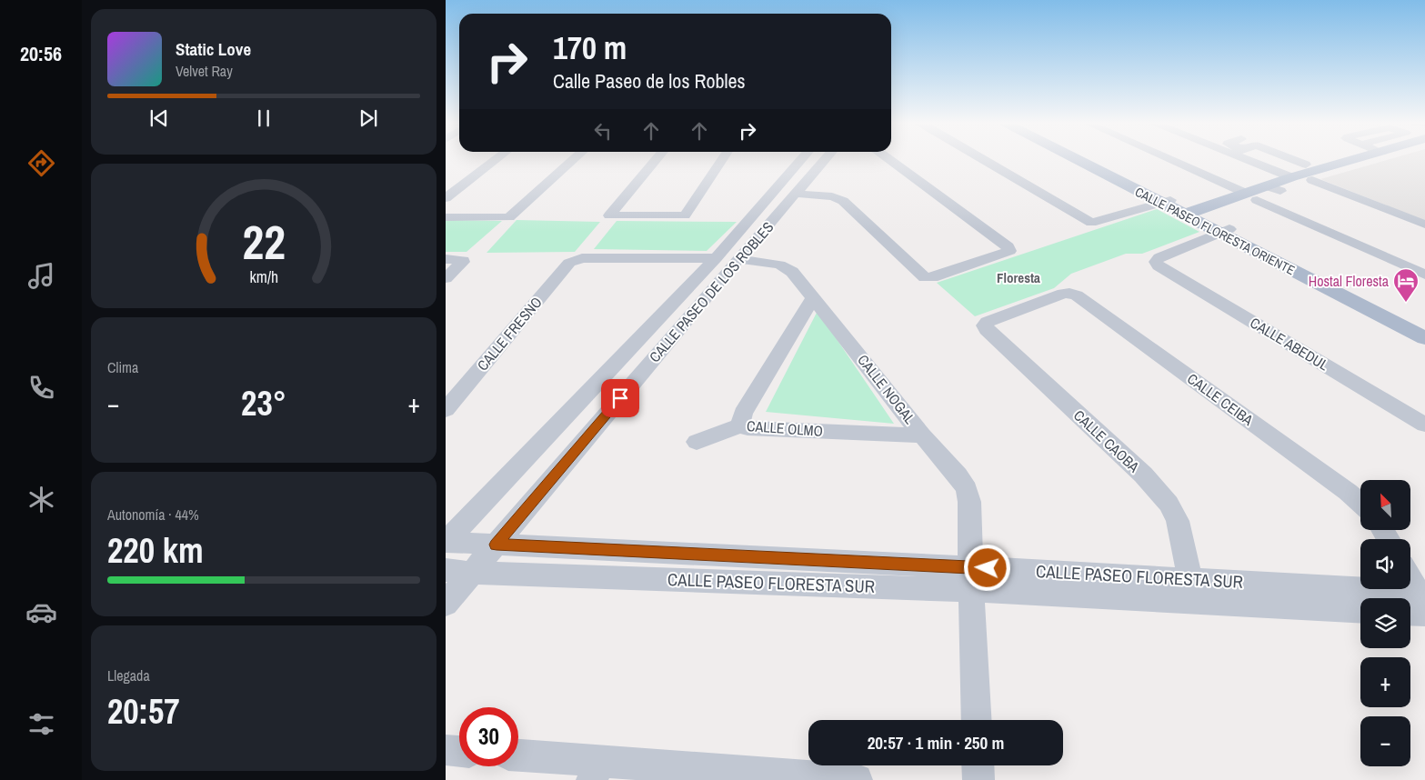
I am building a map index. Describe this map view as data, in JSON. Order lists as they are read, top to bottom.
{
  "streets": {
    "main road": ["CALLE PASEO FLORESTA ORIENTE"],
    "street": [
      "CALLE PASEO DE LOS ROBLES",
      "CALLE FRESNO",
      "CALLE ABEDUL",
      "CALLE NOGAL",
      "CALLE CEIBA",
      "CALLE OLMO",
      "CALLE CAOBA",
      "CALLE PASEO FLORESTA SUR"
    ]
  },
  "crossings": [
    ["CALLE PASEO FLORESTA ORIENTE", "CALLE ABEDUL"],
    ["CALLE PASEO DE LOS ROBLES", "CALLE FRESNO"],
    ["CALLE PASEO DE LOS ROBLES", "CALLE NOGAL"],
    ["CALLE PASEO DE LOS ROBLES", "CALLE PASEO FLORESTA SUR"],
    ["CALLE NOGAL", "CALLE OLMO"],
    ["CALLE NOGAL", "CALLE PASEO FLORESTA SUR"],
    ["CALLE CEIBA", "CALLE CAOBA"],
    ["CALLE CAOBA", "CALLE PASEO FLORESTA SUR"]
  ],
  "districts": ["Floresta"],
  "places": {
    "hotel": ["Hostal Floresta"]
  },
  "north": "top left",
  "page": {
    "tabs": "20:56",
    "turn": ["170 m", "Calle Paseo de los Robles"],
    "song": ["Static Love", "Velvet Ray"],
    "tile": [
      "Clima",
      ["Autonomía · 44%", "220 km"],
      ["Llegada", "20:57"]
    ],
    "heat": ["−", "23°", "+"],
    "map_buttons": ["+", "−"],
    "limit": "30",
    "trip": "20:57 · 1 min · 250 m",
    "gauge": ["22", "km/h"]
  }
}
